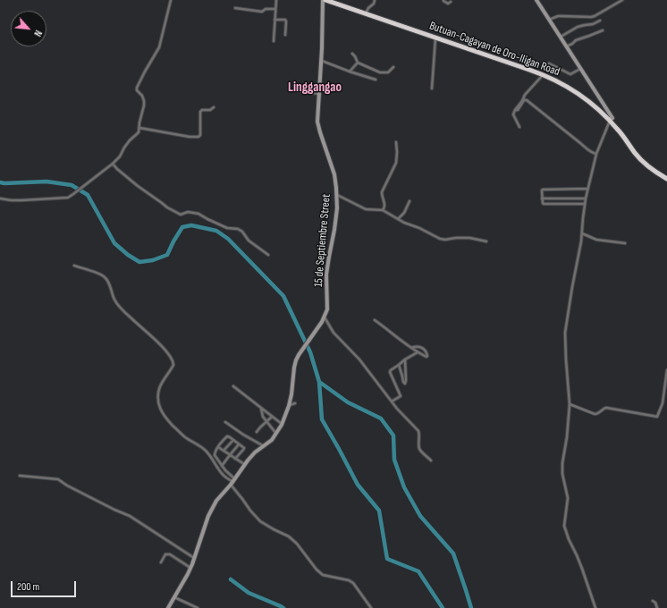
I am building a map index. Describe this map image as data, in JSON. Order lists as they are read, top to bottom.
{
  "streets": {
    "highway": ["Butuan-Cagayan de Oro-Iligan Road"],
    "street": ["15 de Septiembre Street"]
  },
  "crossings": [
    ["Butuan-Cagayan de Oro-Iligan Road", "15 de Septiembre Street"]
  ],
  "districts": ["Linggangao"],
  "scale_bar": "200 m",
  "north": "bottom right"
}
